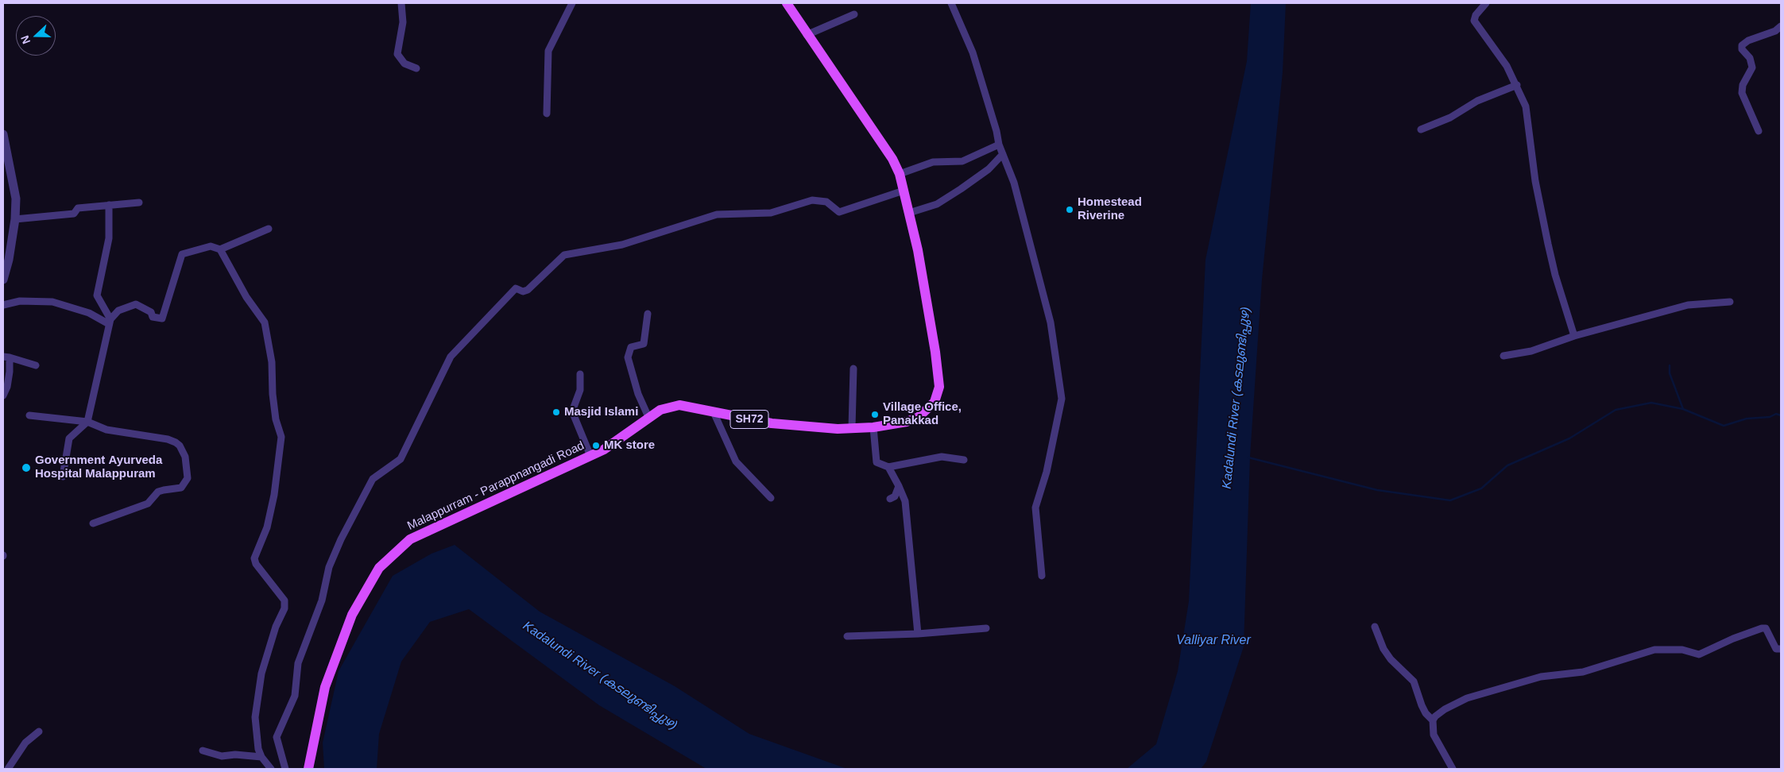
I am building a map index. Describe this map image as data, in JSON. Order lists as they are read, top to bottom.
{
  "streets": {
    "main road": ["SH72", "Malappurram - Parappnangadi Road"]
  },
  "water": ["Kadalundi River (കടലുണ്ടിപ്പുഴ)", "Valliyar River"],
  "places": [
    "Homestead Riverine",
    "Masjid Islami",
    "Village Office, Panakkad",
    "MK store",
    "Government Ayurveda Hospital Malappuram"
  ],
  "north": "left"
}
